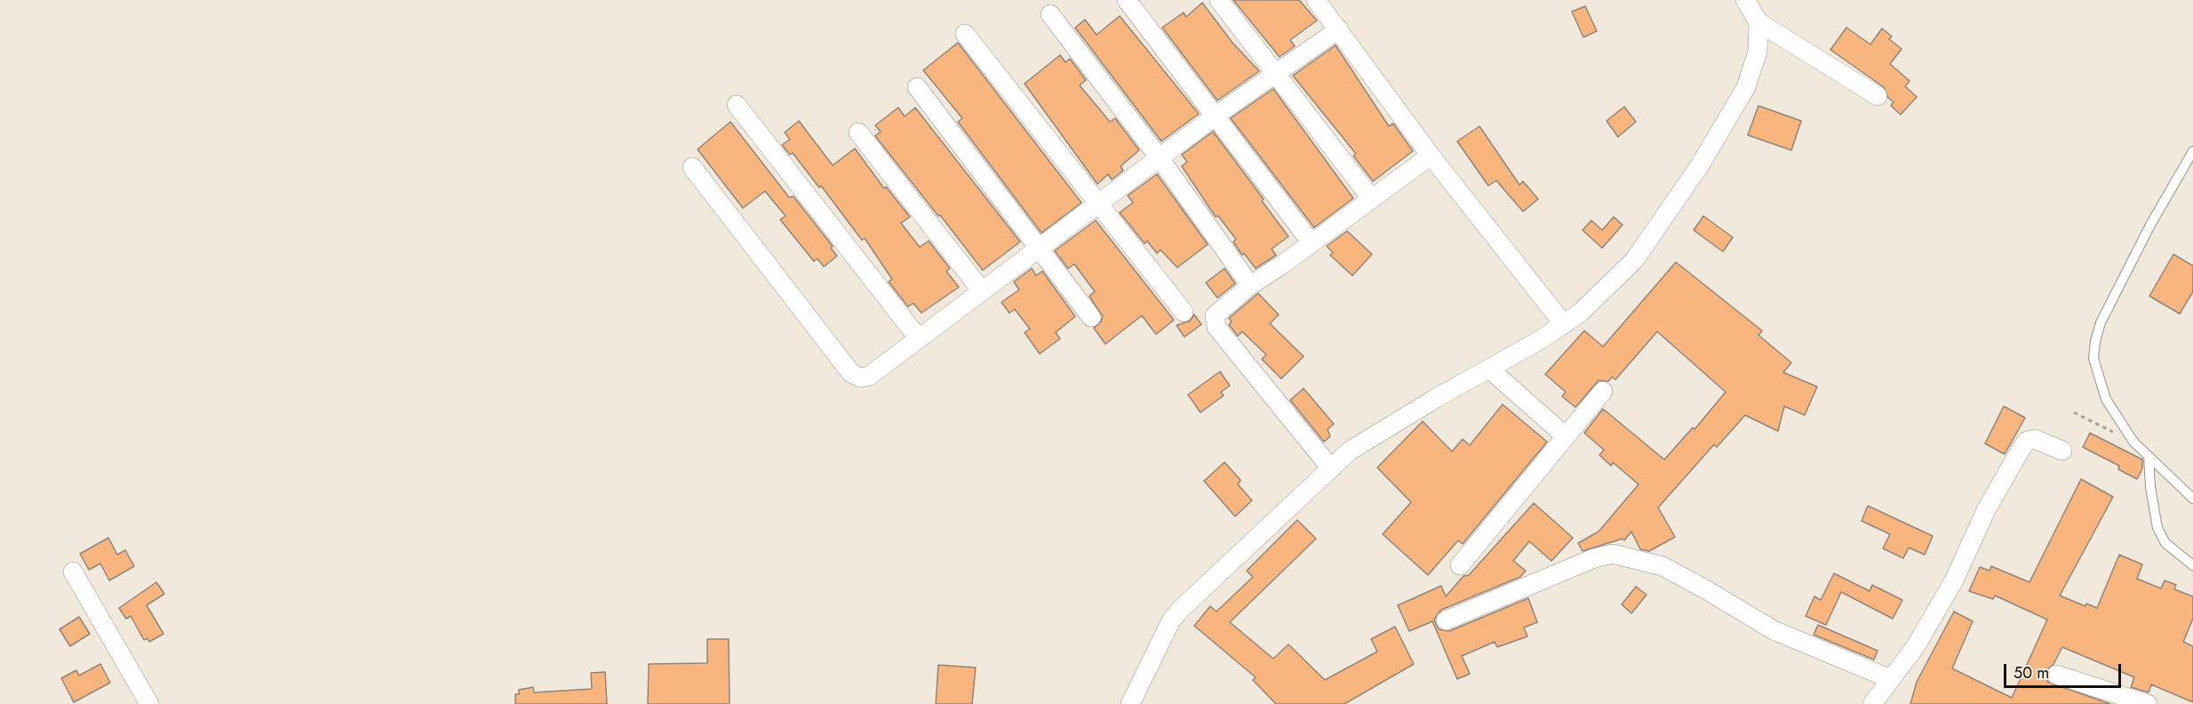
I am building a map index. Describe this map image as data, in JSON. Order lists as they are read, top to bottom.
{
  "scale_bar": "50 m"
}
